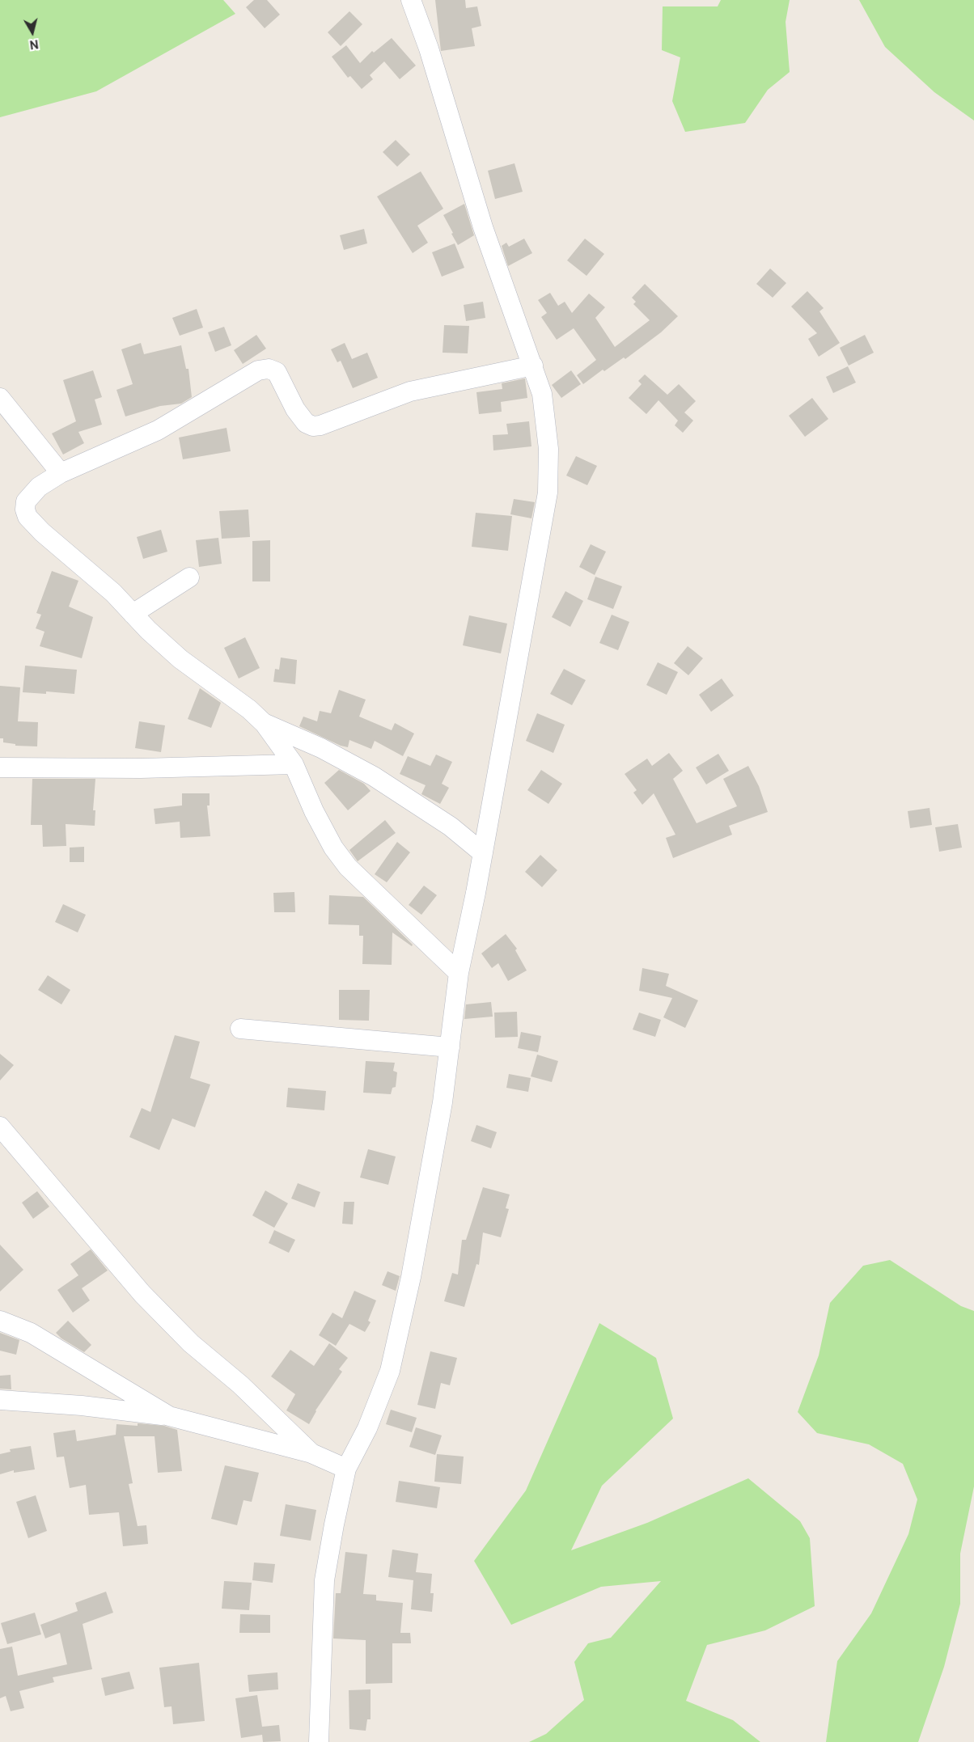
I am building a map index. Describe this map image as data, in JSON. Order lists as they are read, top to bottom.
{
  "north": "bottom"
}
